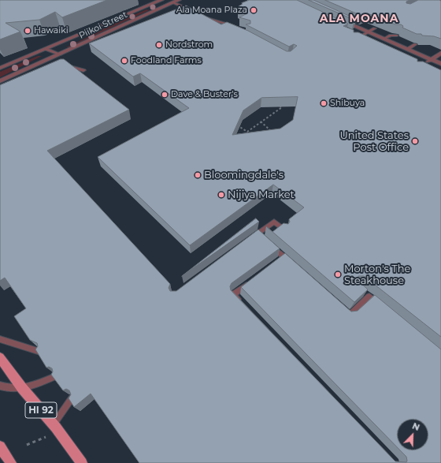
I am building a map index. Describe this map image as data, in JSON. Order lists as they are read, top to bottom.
{
  "streets": {
    "main road": ["HI 92"],
    "street": ["Piikoi Street"]
  },
  "districts": ["ALA MOANA"],
  "places": [
    "Ala Moana Plaza",
    "Hawaiki",
    "Nordstrom",
    "Foodland Farms",
    "Dave & Buster's",
    "Shibuya",
    "United States Post Office",
    "Bloomingdale's",
    "Nijiya Market",
    "Morton's The Steakhouse"
  ],
  "north": "top right"
}
